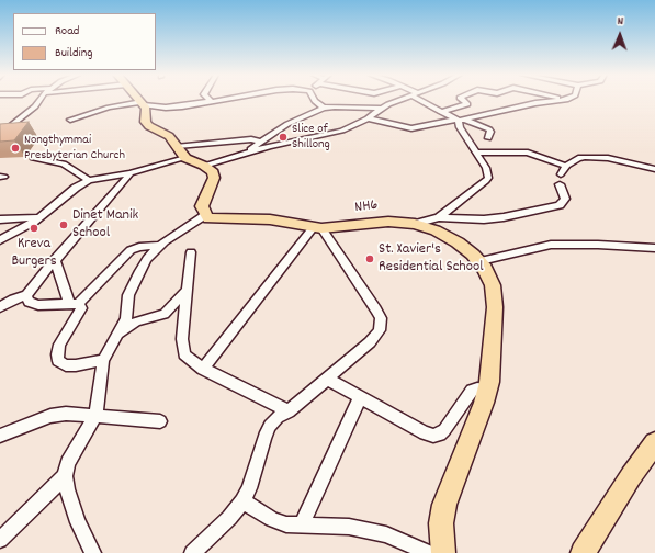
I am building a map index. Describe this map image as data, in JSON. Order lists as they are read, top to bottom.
{
  "streets": {
    "highway": ["NH6"]
  },
  "places": [
    "Slice of Shillong",
    "Nongthymmai Presbyterian Church",
    "Dinet Manik School",
    "Kreva Burgers",
    "St. Xavier's Residential School"
  ],
  "legend": ["Road", "Building"],
  "north": "top"
}
